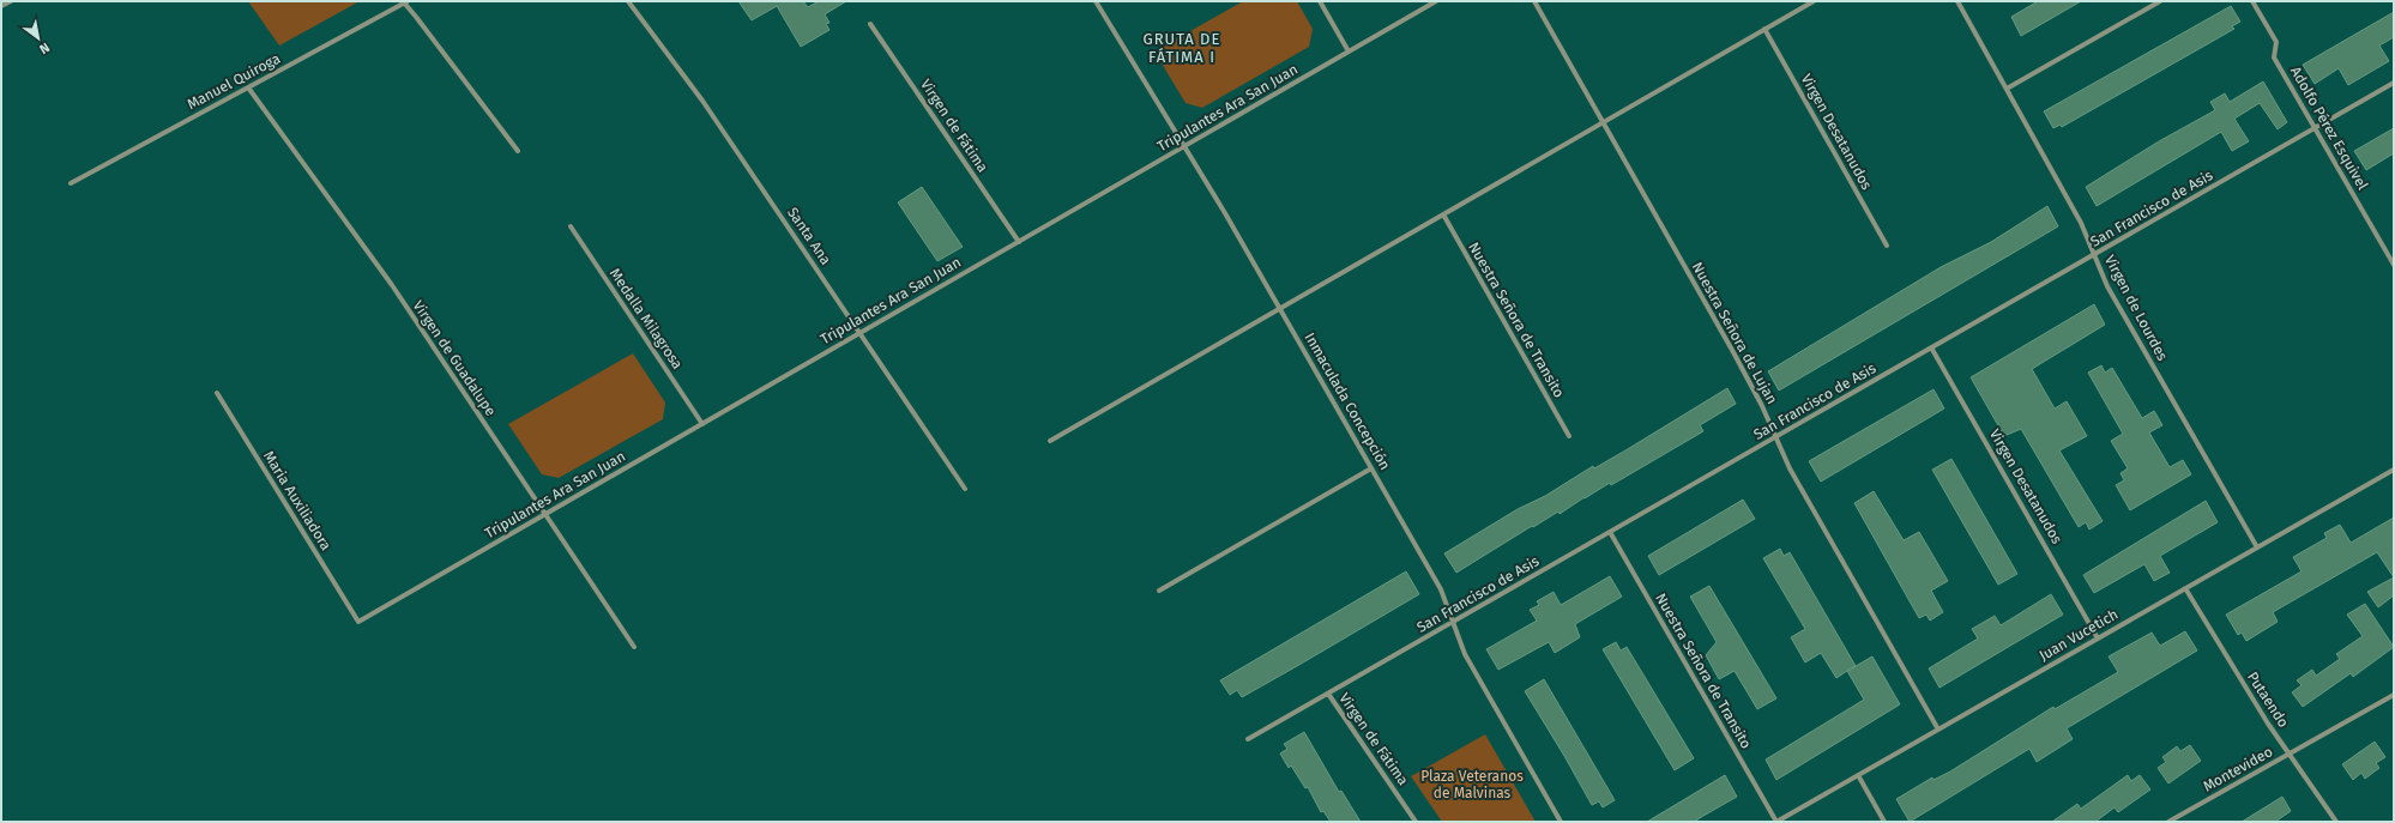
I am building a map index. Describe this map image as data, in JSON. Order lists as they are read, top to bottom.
{
  "streets": {
    "street": [
      "Manuel Quiroga",
      "Tripulantes Ara San Juan",
      "Virgen de Fátima",
      "Adolfo Pérez Esquivel",
      "Virgen Desatanudos",
      "San Francisco de Asis",
      "Santa Ana",
      "Virgen de Lourdes",
      "Medalla Milagrosa",
      "Nuestra Señora de Transito",
      "Nuestra Señora de Lujan",
      "Virgen de Guadalupe",
      "Inmaculada Concepción",
      "Maria Auxiliadora",
      "Juan Vucetich",
      "Putaendo",
      "Montevideo"
    ]
  },
  "crossings": [
    ["Manuel Quiroga", "Virgen de Guadalupe"],
    ["Tripulantes Ara San Juan", "Virgen de Fátima"],
    ["Tripulantes Ara San Juan", "Santa Ana"],
    ["Tripulantes Ara San Juan", "Medalla Milagrosa"],
    ["Tripulantes Ara San Juan", "Virgen de Guadalupe"],
    ["Tripulantes Ara San Juan", "Inmaculada Concepción"],
    ["Tripulantes Ara San Juan", "Maria Auxiliadora"],
    ["Virgen de Fátima", "San Francisco de Asis"],
    ["Adolfo Pérez Esquivel", "San Francisco de Asis"],
    ["Virgen Desatanudos", "San Francisco de Asis"],
    ["Virgen Desatanudos", "Juan Vucetich"],
    ["San Francisco de Asis", "Virgen de Lourdes"],
    ["San Francisco de Asis", "Nuestra Señora de Transito"],
    ["San Francisco de Asis", "Nuestra Señora de Lujan"],
    ["San Francisco de Asis", "Inmaculada Concepción"],
    ["Virgen de Lourdes", "Juan Vucetich"],
    ["Nuestra Señora de Transito", "Juan Vucetich"],
    ["Nuestra Señora de Lujan", "Juan Vucetich"],
    ["Juan Vucetich", "Putaendo"],
    ["Putaendo", "Montevideo"]
  ],
  "districts": ["GRUTA DE FÁTIMA I"],
  "parks": ["Plaza Veteranos de Malvinas"],
  "north": "bottom right"
}
